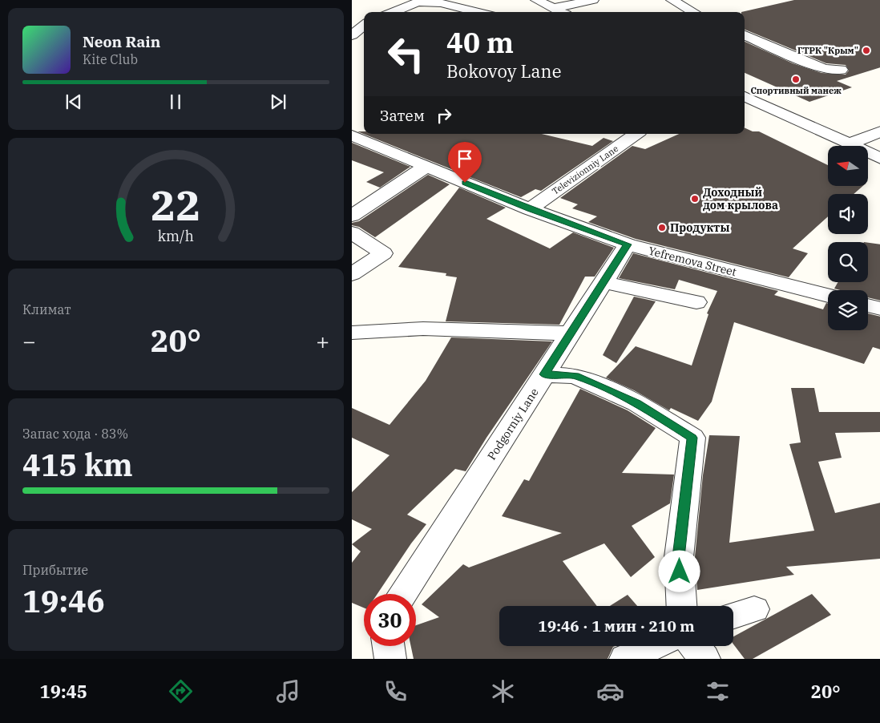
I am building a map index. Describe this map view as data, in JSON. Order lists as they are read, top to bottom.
{
  "streets": {
    "street": ["Televizionniy Lane", "Yefremova Street", "Podgorniy Lane"]
  },
  "crossings": [
    ["Televizionniy Lane", "Yefremova Street"],
    ["Yefremova Street", "Podgorniy Lane"]
  ],
  "places": [
    "ГТРК \"Крым\"",
    "Спортивный манеж",
    "Доходный дом крылова",
    "Продукты"
  ],
  "north": "left",
  "page": {
    "turn": ["40 m", "Bokovoy Lane"],
    "song": ["Neon Rain", "Kite Club"],
    "then": "Затем",
    "tile": [
      "Климат",
      ["Запас хода · 83%", "415 km"],
      ["Прибытие", "19:46"]
    ],
    "heat": ["−", "20°", "+"],
    "limit": "30",
    "trip": "19:46 · 1 мин · 210 m",
    "tabs": ["19:45", "20°"],
    "gauge": ["22", "km/h"]
  }
}
